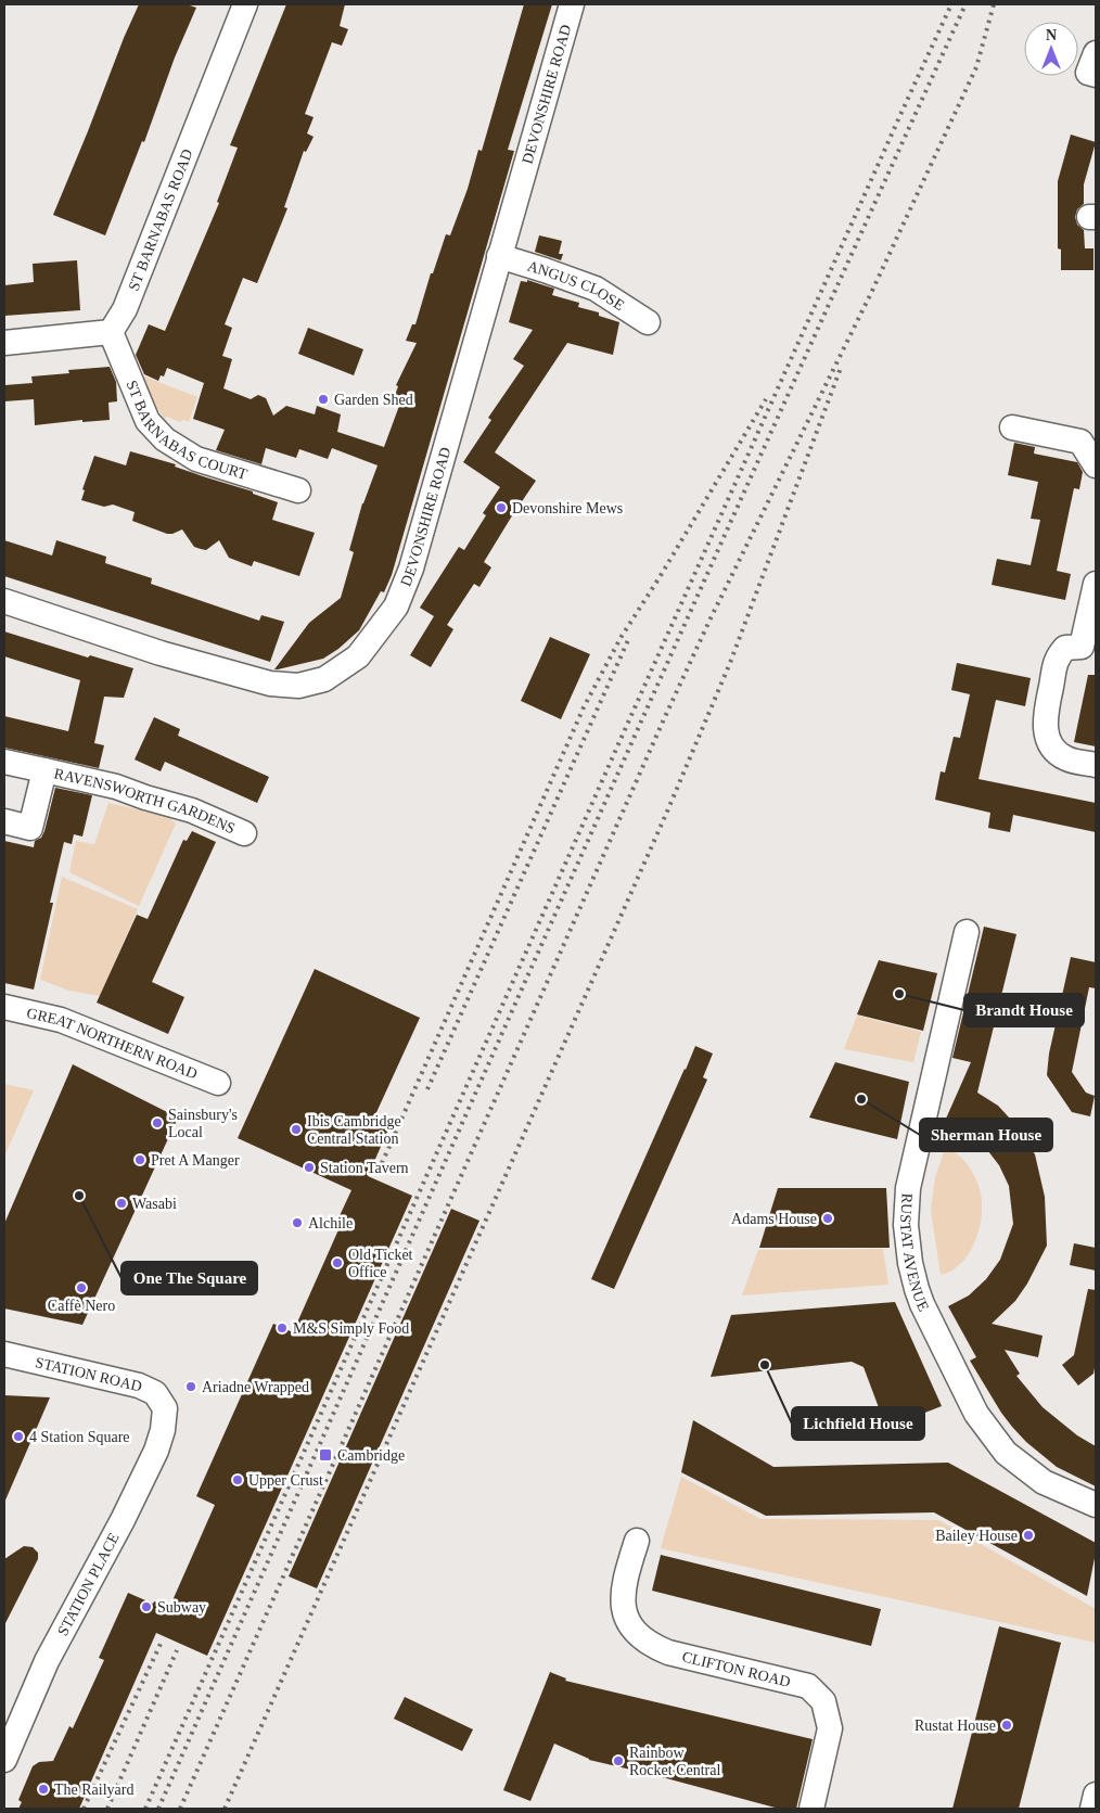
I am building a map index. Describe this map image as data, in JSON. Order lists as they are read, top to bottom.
{
  "streets": {
    "street": [
      "DEVONSHIRE ROAD",
      "ST BARNABAS ROAD",
      "ANGUS CLOSE",
      "ST BARNABAS COURT",
      "RAVENSWORTH GARDENS",
      "GREAT NORTHERN ROAD",
      "RUSTAT AVENUE",
      "STATION ROAD",
      "STATION PLACE",
      "CLIFTON ROAD"
    ]
  },
  "crossings": [
    ["DEVONSHIRE ROAD", "ANGUS CLOSE"],
    ["ST BARNABAS ROAD", "ST BARNABAS COURT"],
    ["STATION ROAD", "STATION PLACE"]
  ],
  "places": {
    "other": [
      "Garden Shed",
      "Devonshire Mews",
      "Brandt House",
      "Sherman House",
      "Sainsbury's Local",
      "Ibis Cambridge Central Station",
      "Pret A Manger",
      "Station Tavern",
      "One The Square",
      "Wasabi",
      "Adams House",
      "Alchile",
      "Old Ticket Office",
      "Caffè Nero",
      "M&S Simply Food",
      "Lichfield House",
      "Ariadne Wrapped",
      "4 Station Square",
      "Upper Crust",
      "Bailey House",
      "Subway",
      "Rustat House",
      "Rainbow Rocket Central",
      "The Railyard"
    ],
    "transit": ["Cambridge"]
  },
  "north": "top"
}
